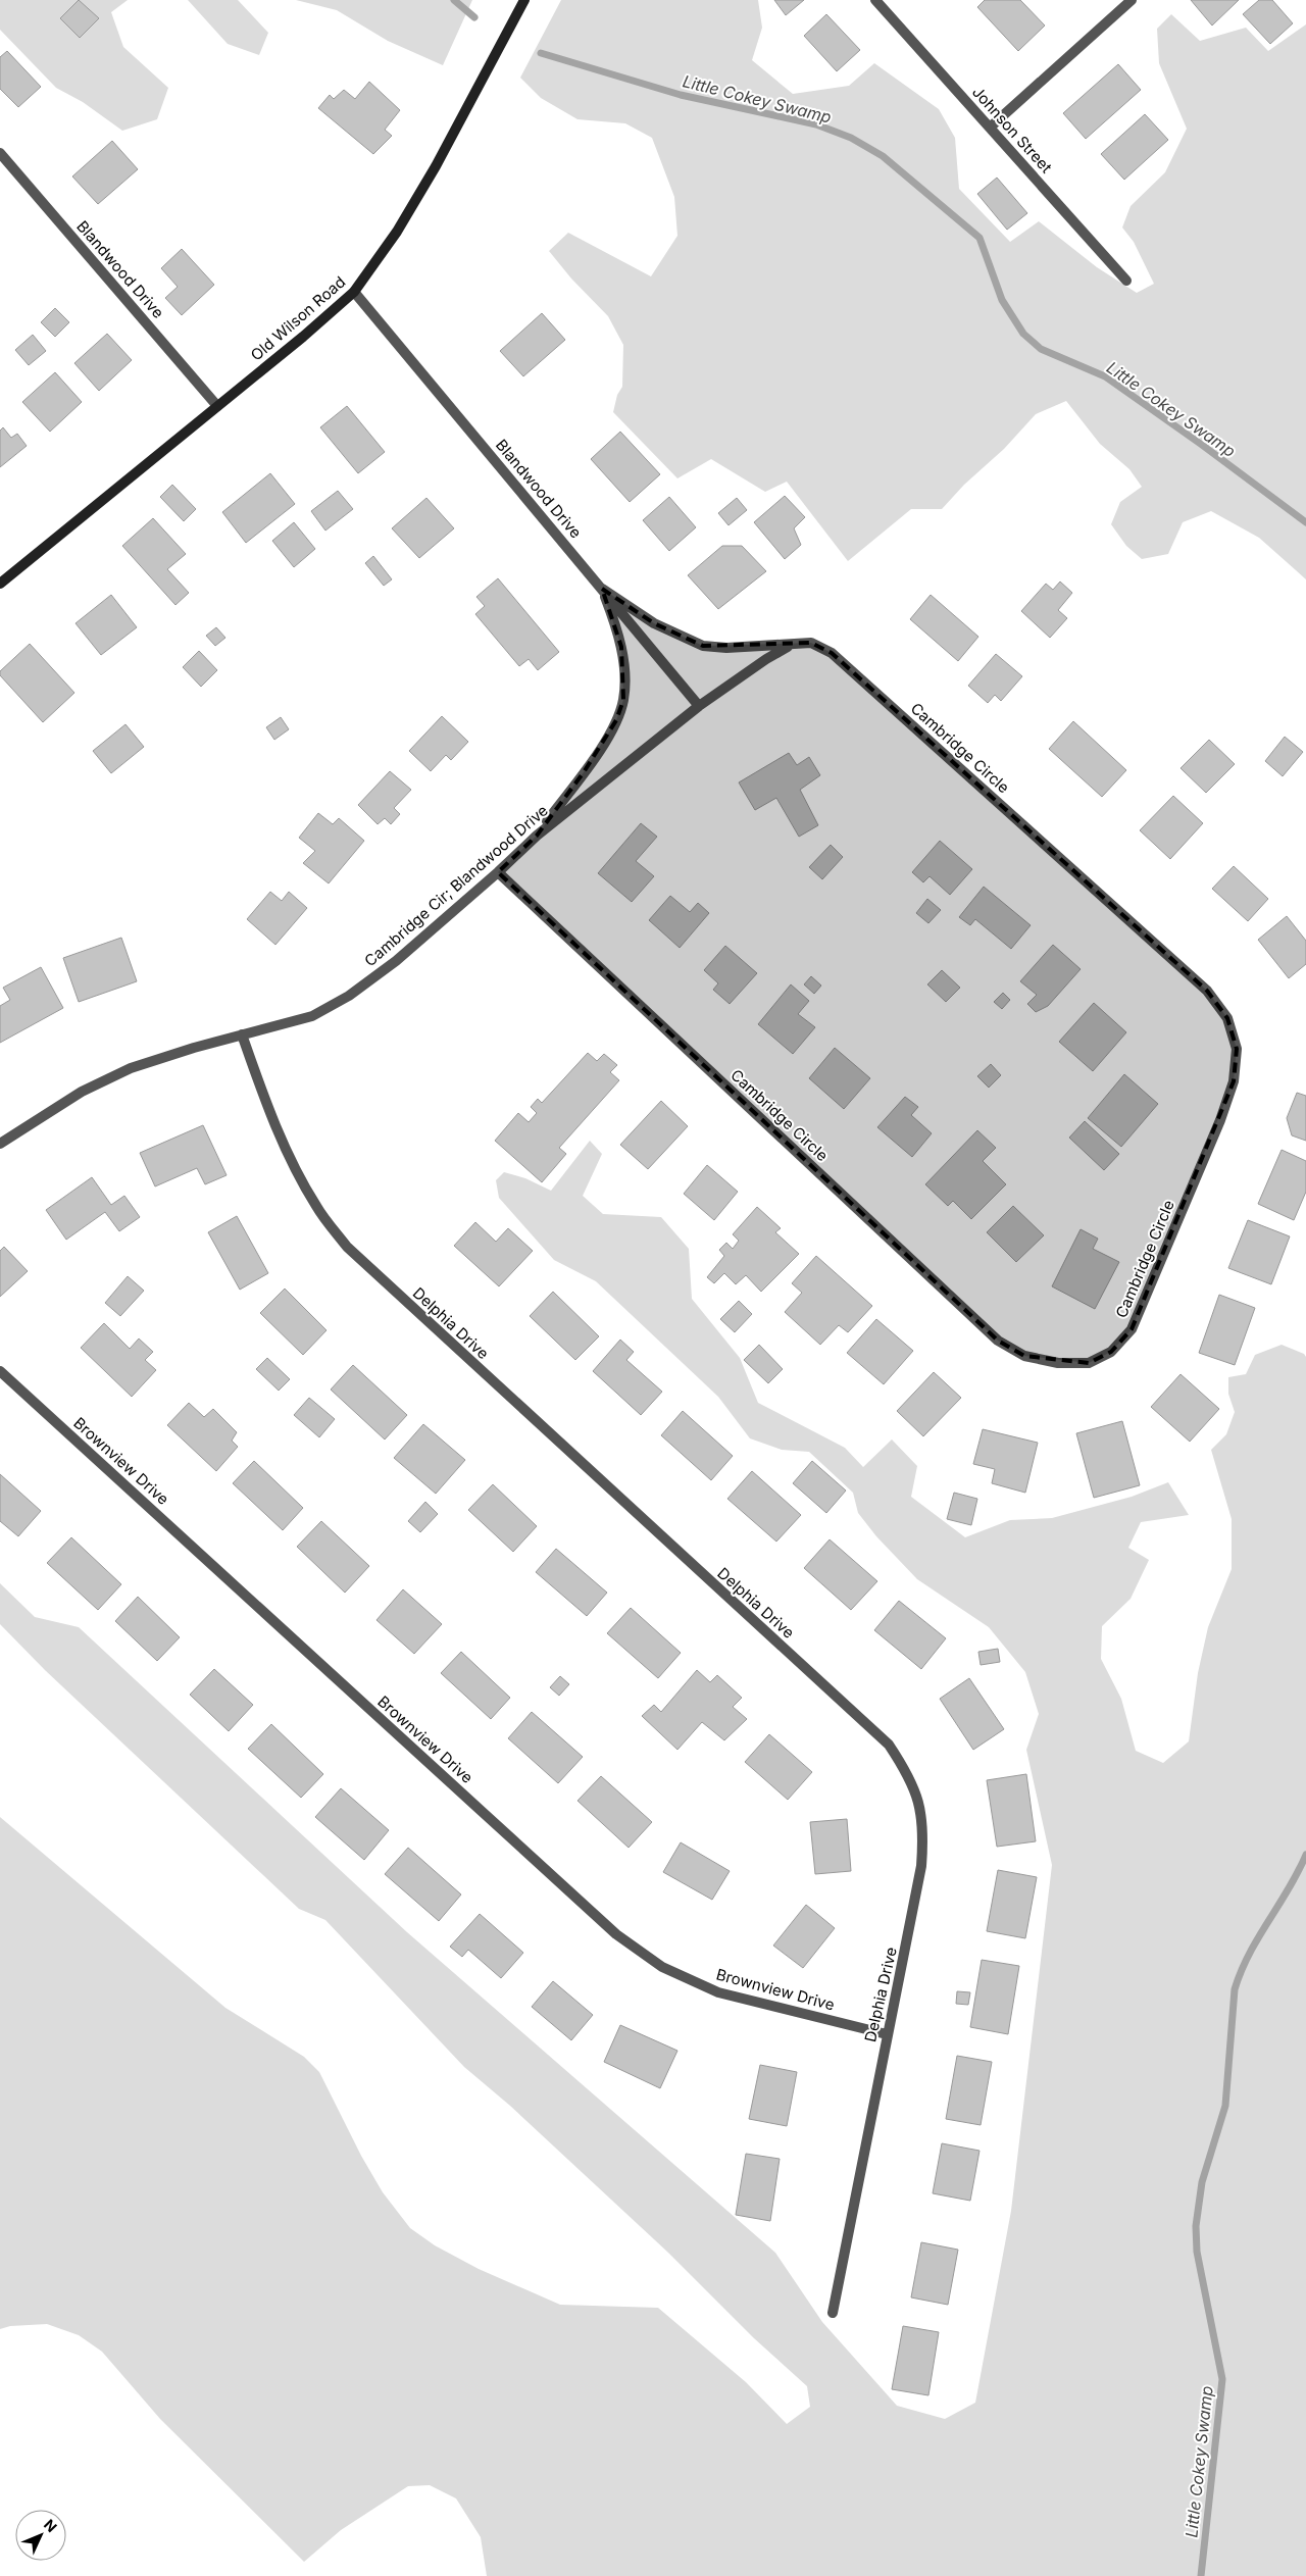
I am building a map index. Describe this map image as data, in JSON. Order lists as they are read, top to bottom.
{
  "streets": {
    "street": [
      "Johnson Street",
      "Blandwood Drive",
      "Old Wilson Road",
      "Cambridge Circle",
      "Cambridge Cir; Blandwood Drive",
      "Delphia Drive",
      "Brownview Drive"
    ]
  },
  "crossings": [
    ["Blandwood Drive", "Old Wilson Road"],
    ["Blandwood Drive", "Cambridge Circle"],
    ["Blandwood Drive", "Cambridge Cir; Blandwood Drive"],
    ["Cambridge Circle", "Cambridge Cir; Blandwood Drive"],
    ["Cambridge Cir; Blandwood Drive", "Delphia Drive"],
    ["Delphia Drive", "Brownview Drive"]
  ],
  "water": ["Little Cokey Swamp"],
  "north": "top right"
}
